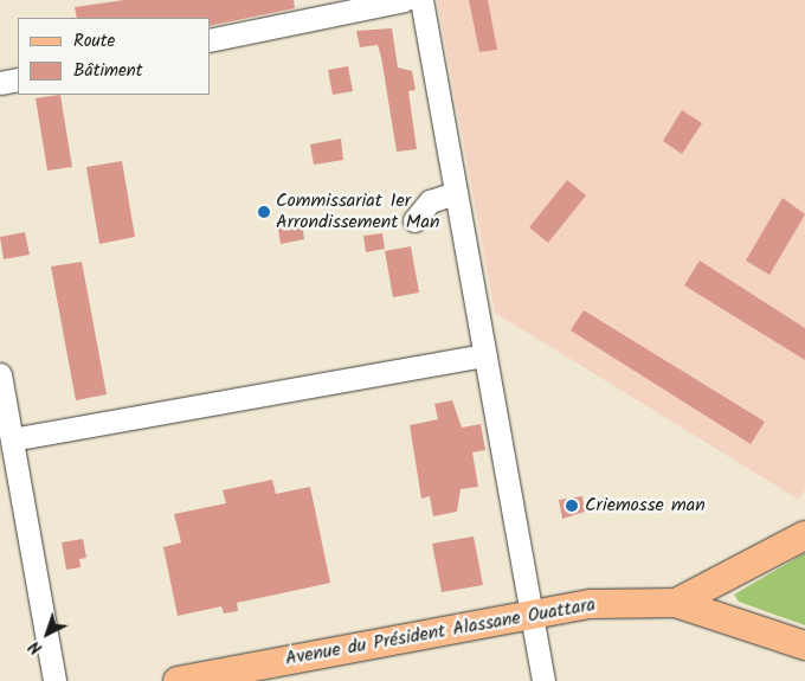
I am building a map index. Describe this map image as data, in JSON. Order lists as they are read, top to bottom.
{
  "streets": {
    "main road": ["Avenue du Président Alassane Ouattara"]
  },
  "places": ["Commissariat 1er Arrondissement Man", "Criemosse man"],
  "legend": ["Route", "Bâtiment"],
  "north": "bottom left"
}
